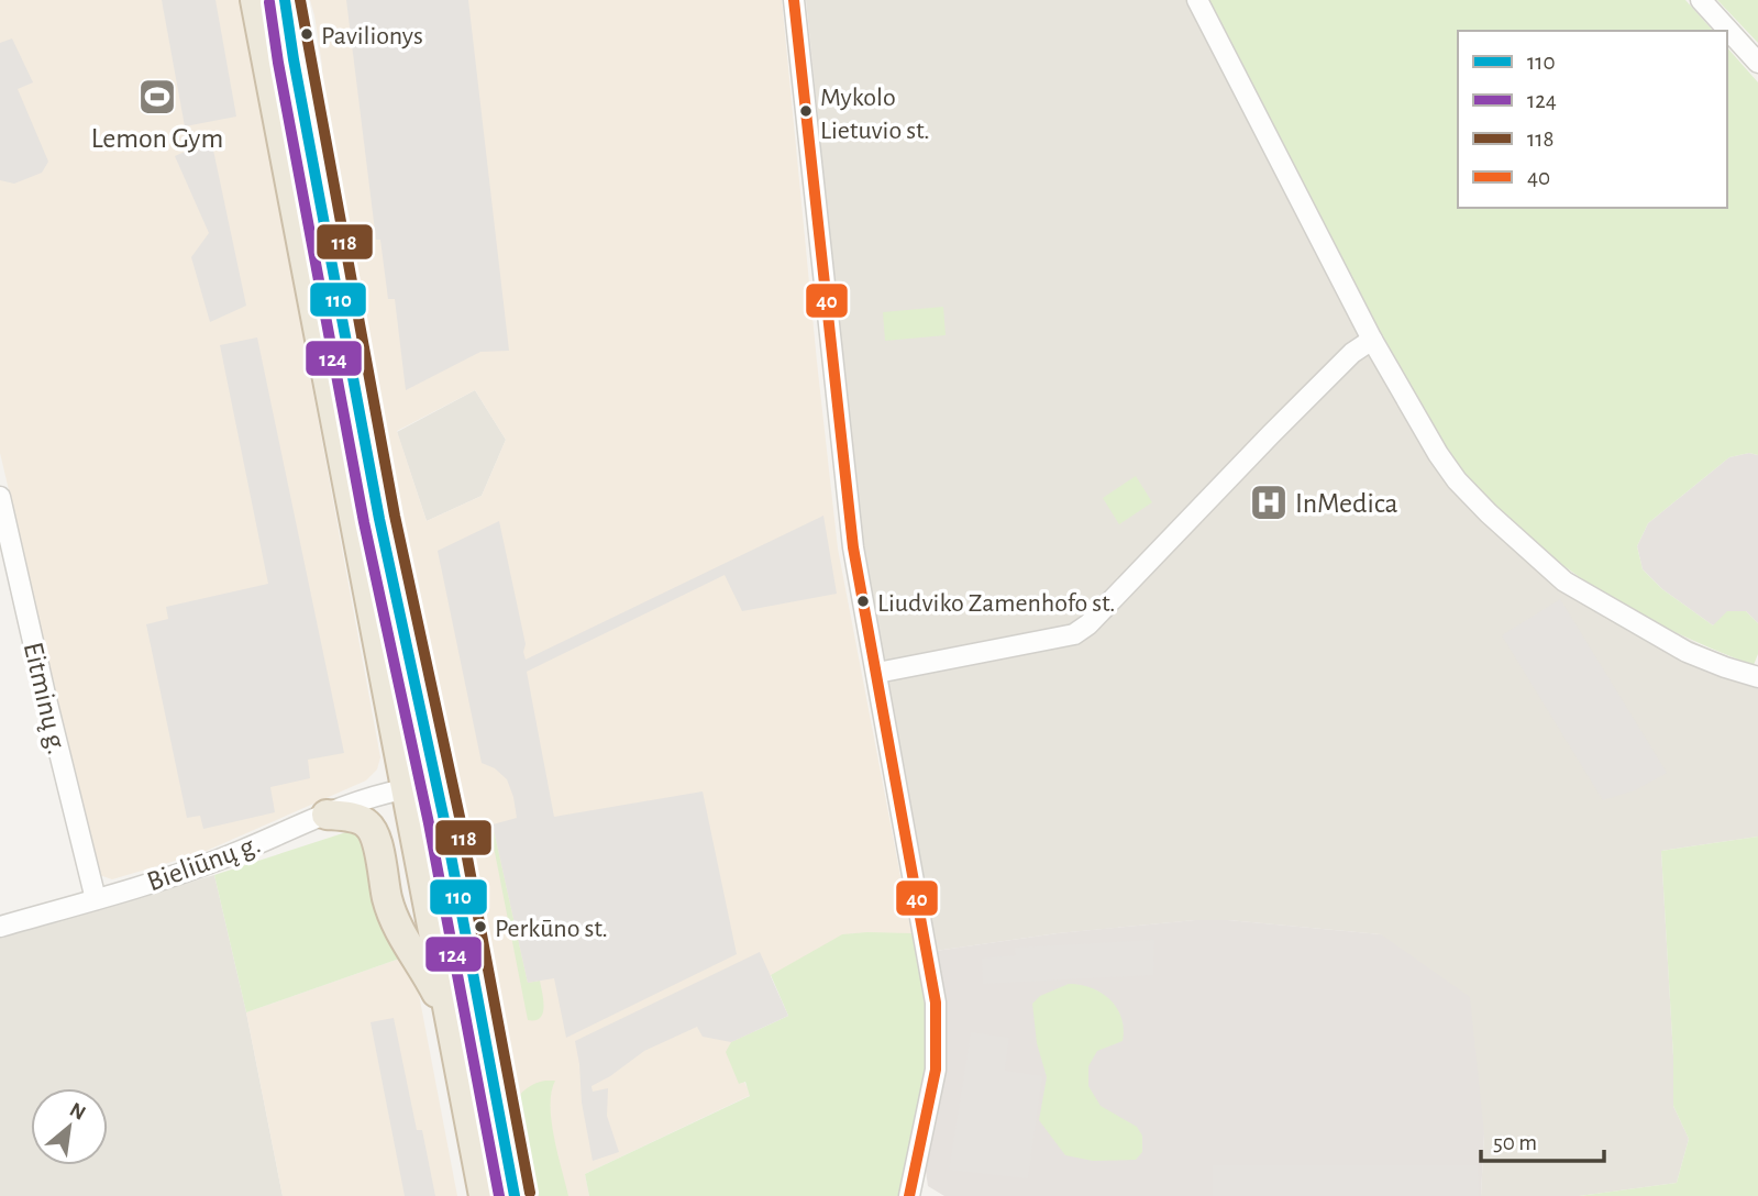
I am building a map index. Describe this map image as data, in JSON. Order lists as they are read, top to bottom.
{
  "streets": {
    "street": ["Eitminų g.", "Bieliūnų g."]
  },
  "crossings": [
    ["Eitminų g.", "Bieliūnų g."]
  ],
  "places": {
    "other": [
      "Pavilionys",
      "Mykolo Lietuvio st.",
      "Liudviko Zamenhofo st.",
      "Perkūno st."
    ],
    "sports": ["Lemon Gym"],
    "hospital": ["InMedica"]
  },
  "lines": [
    "transit line 110",
    "transit line 118",
    "transit line 40",
    "transit line 124"
  ],
  "legend": [
    "110",
    "124",
    "118",
    "40"
  ],
  "scale_bar": "50 m",
  "north": "top right"
}
